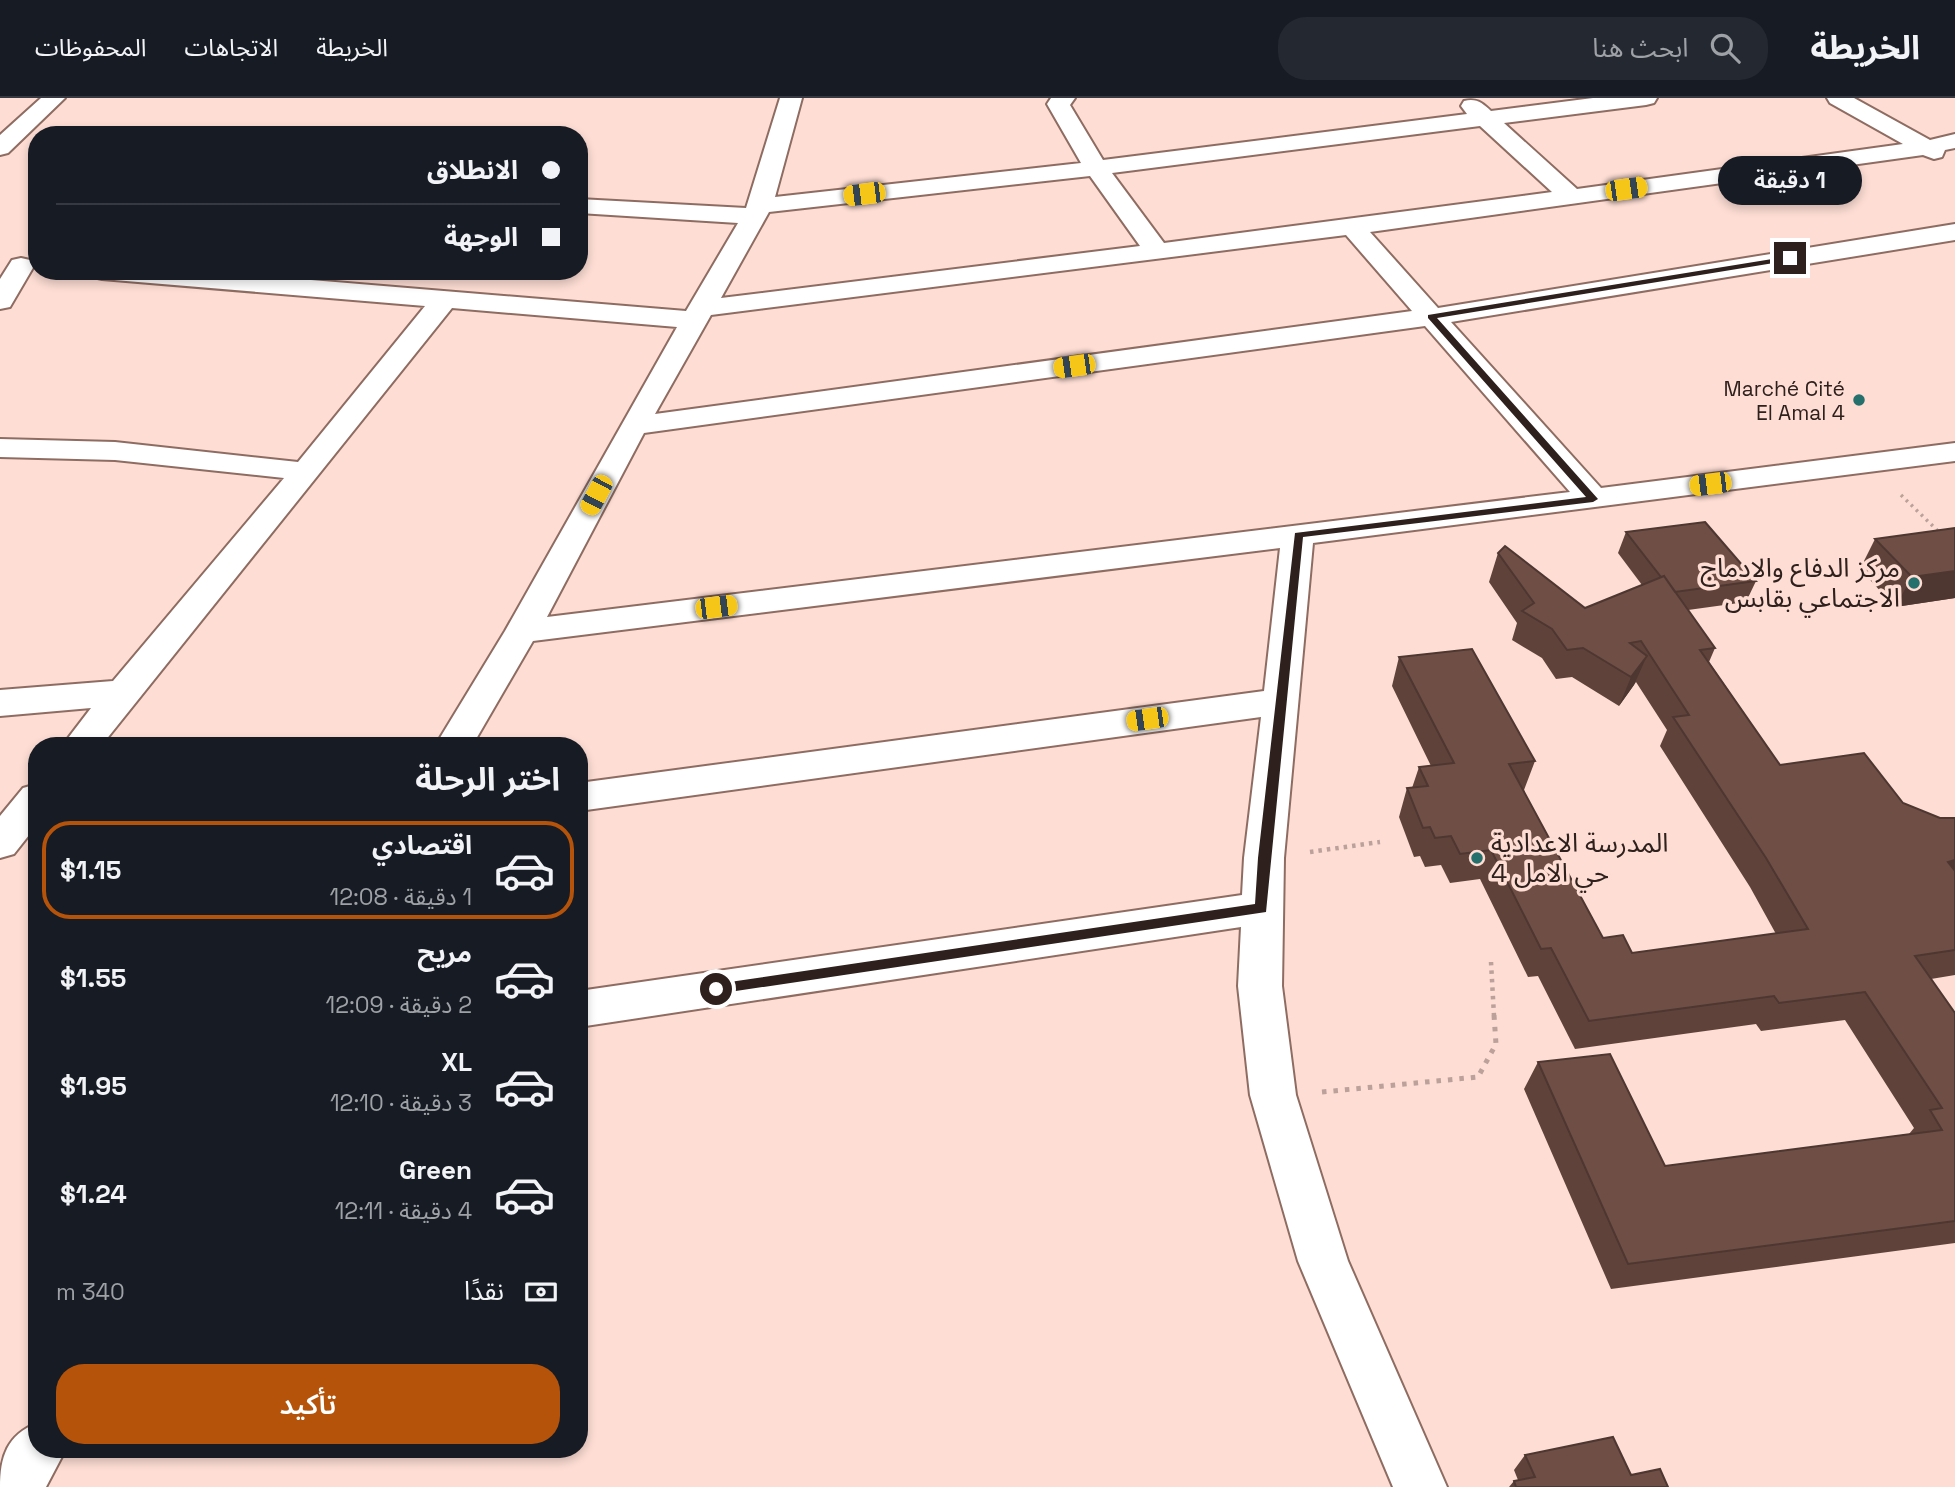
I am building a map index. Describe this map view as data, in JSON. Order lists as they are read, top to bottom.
{
  "places": ["Marché Cité El Amal 4", "مركز الدفاع والادماج الاجتماعي بقابس", "المدرسة الاعدادية حي الامل 4"],
  "page": {
    "header": "الخريطة",
    "search": "ابحث هنا",
    "nav": ["الخريطة", "الاتجاهات", "المحفوظات"],
    "banner": ["الانطلاق", "الوجهة"],
    "bubble": "1 دقيقة",
    "heading": "اختر الرحلة",
    "list": [
      {
        "name": "اقتصادي",
        "note": "1 دقيقة · 12:08",
        "value": "$1.15"
      },
      {
        "name": "مريح",
        "note": "2 دقيقة · 12:09",
        "value": "$1.55"
      },
      {
        "name": "XL",
        "note": "3 دقيقة · 12:10",
        "value": "$1.95"
      },
      {
        "name": "Green",
        "note": "4 دقيقة · 12:11",
        "value": "$1.24"
      }
    ],
    "pay": ["نقدًا", "340 m"],
    "buttons": "تأكيد"
  }
}
